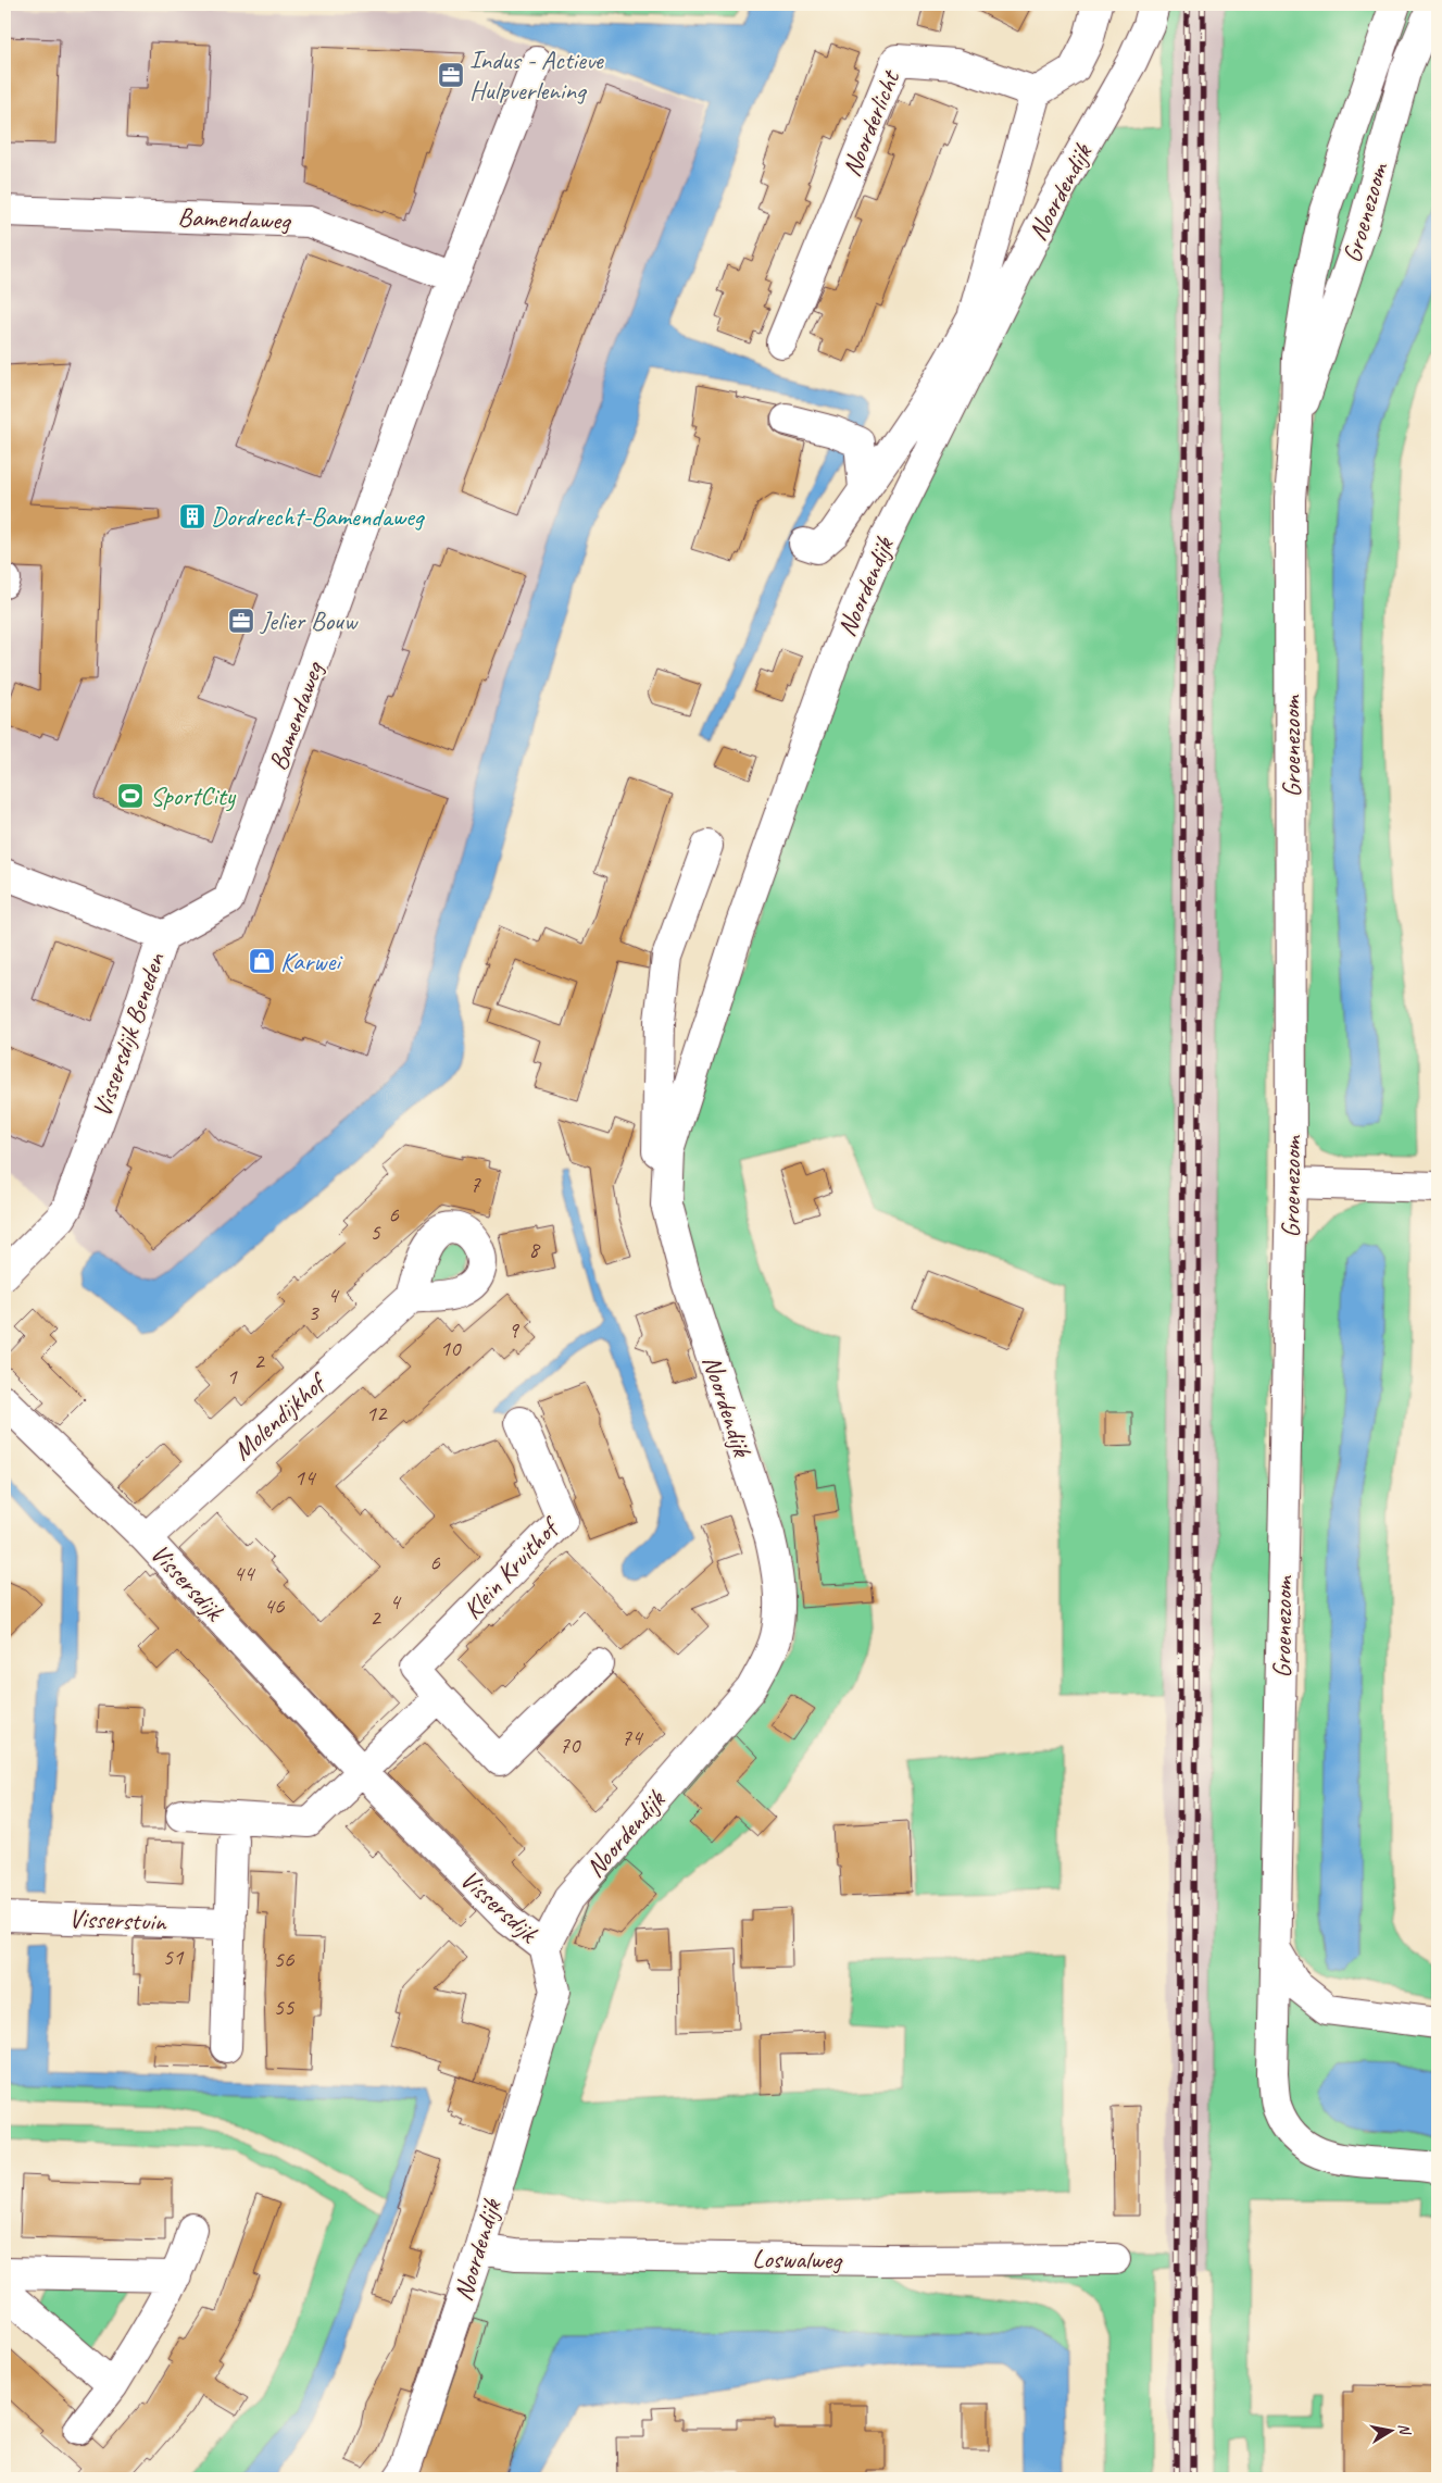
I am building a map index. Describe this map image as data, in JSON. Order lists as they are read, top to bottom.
{
  "streets": {
    "street": [
      "Noorderlicht",
      "Noordendijk",
      "Groenezoom",
      "Bamendaweg",
      "Vissersdijk Beneden",
      "Molendijkhof",
      "Klein Kruithof",
      "Vissersdijk",
      "Visserstuin",
      "Loswalweg"
    ]
  },
  "crossings": [
    ["Noordendijk", "Vissersdijk"],
    ["Noordendijk", "Loswalweg"],
    ["Bamendaweg", "Vissersdijk Beneden"],
    ["Molendijkhof", "Vissersdijk"]
  ],
  "places": {
    "office": ["Indus - Actieve Hulpverlening", "Jelier Bouw"],
    "building": ["Dordrecht-Bamendaweg"],
    "sports": ["SportCity"],
    "shop": ["Karwei"]
  },
  "house_numbers": [
    "7",
    "6",
    "5",
    "8",
    "4",
    "3",
    "9",
    "10",
    "2",
    "1",
    "12",
    "14",
    "6",
    "44",
    "4",
    "46",
    "2",
    "74",
    "70",
    "51",
    "56",
    "55"
  ],
  "north": "right"
}
